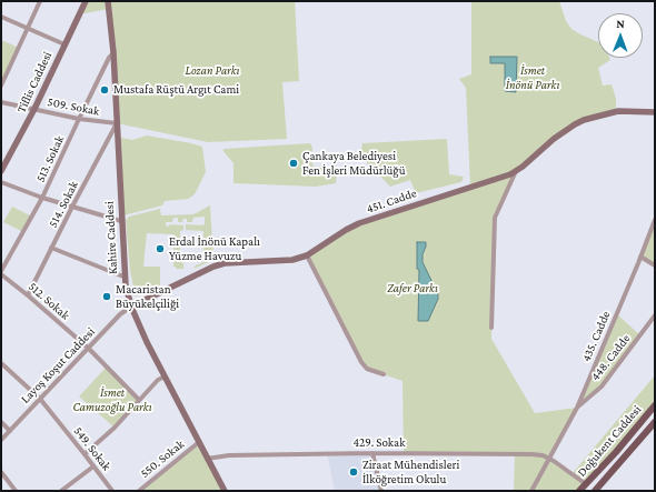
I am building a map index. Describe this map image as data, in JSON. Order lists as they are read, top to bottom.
{
  "streets": {
    "main road": ["Doğukent Caddesi"],
    "street": [
      "Tiflis Caddesi",
      "509. Sokak",
      "513. Sokak",
      "451. Cadde",
      "514. Sokak",
      "Kahire Caddesi",
      "512. Sokak",
      "435. Cadde",
      "448. Cadde",
      "Layoş Koşut Caddesi",
      "429. Sokak",
      "549. Sokak",
      "550. Sokak"
    ]
  },
  "crossings": [
    ["Tiflis Caddesi", "509. Sokak"],
    ["509. Sokak", "513. Sokak"],
    ["509. Sokak", "514. Sokak"],
    ["509. Sokak", "Kahire Caddesi"],
    ["513. Sokak", "Kahire Caddesi"],
    ["513. Sokak", "512. Sokak"],
    ["451. Cadde", "Kahire Caddesi"],
    ["451. Cadde", "Layoş Koşut Caddesi"],
    ["514. Sokak", "Kahire Caddesi"],
    ["514. Sokak", "512. Sokak"],
    ["Kahire Caddesi", "Layoş Koşut Caddesi"],
    ["Kahire Caddesi", "429. Sokak"],
    ["Kahire Caddesi", "550. Sokak"],
    ["512. Sokak", "Layoş Koşut Caddesi"],
    ["435. Cadde", "448. Cadde"],
    ["435. Cadde", "429. Sokak"],
    ["Layoş Koşut Caddesi", "549. Sokak"]
  ],
  "parks": [
    "Lozan Parkı",
    "İsmet İnönü Parkı",
    "Zafer Parkı",
    "İsmet Camuzoğlu Parkı"
  ],
  "places": [
    "Mustafa Rüştü Argıt Cami",
    "Çankaya Belediyesi Fen İşleri Müdürlüğü",
    "Erdal İnönü Kapalı Yüzme Havuzu",
    "Macaristan Büyükelçiliği",
    "Ziraat Mühendisleri İlköğretim Okulu"
  ],
  "north": "top"
}
